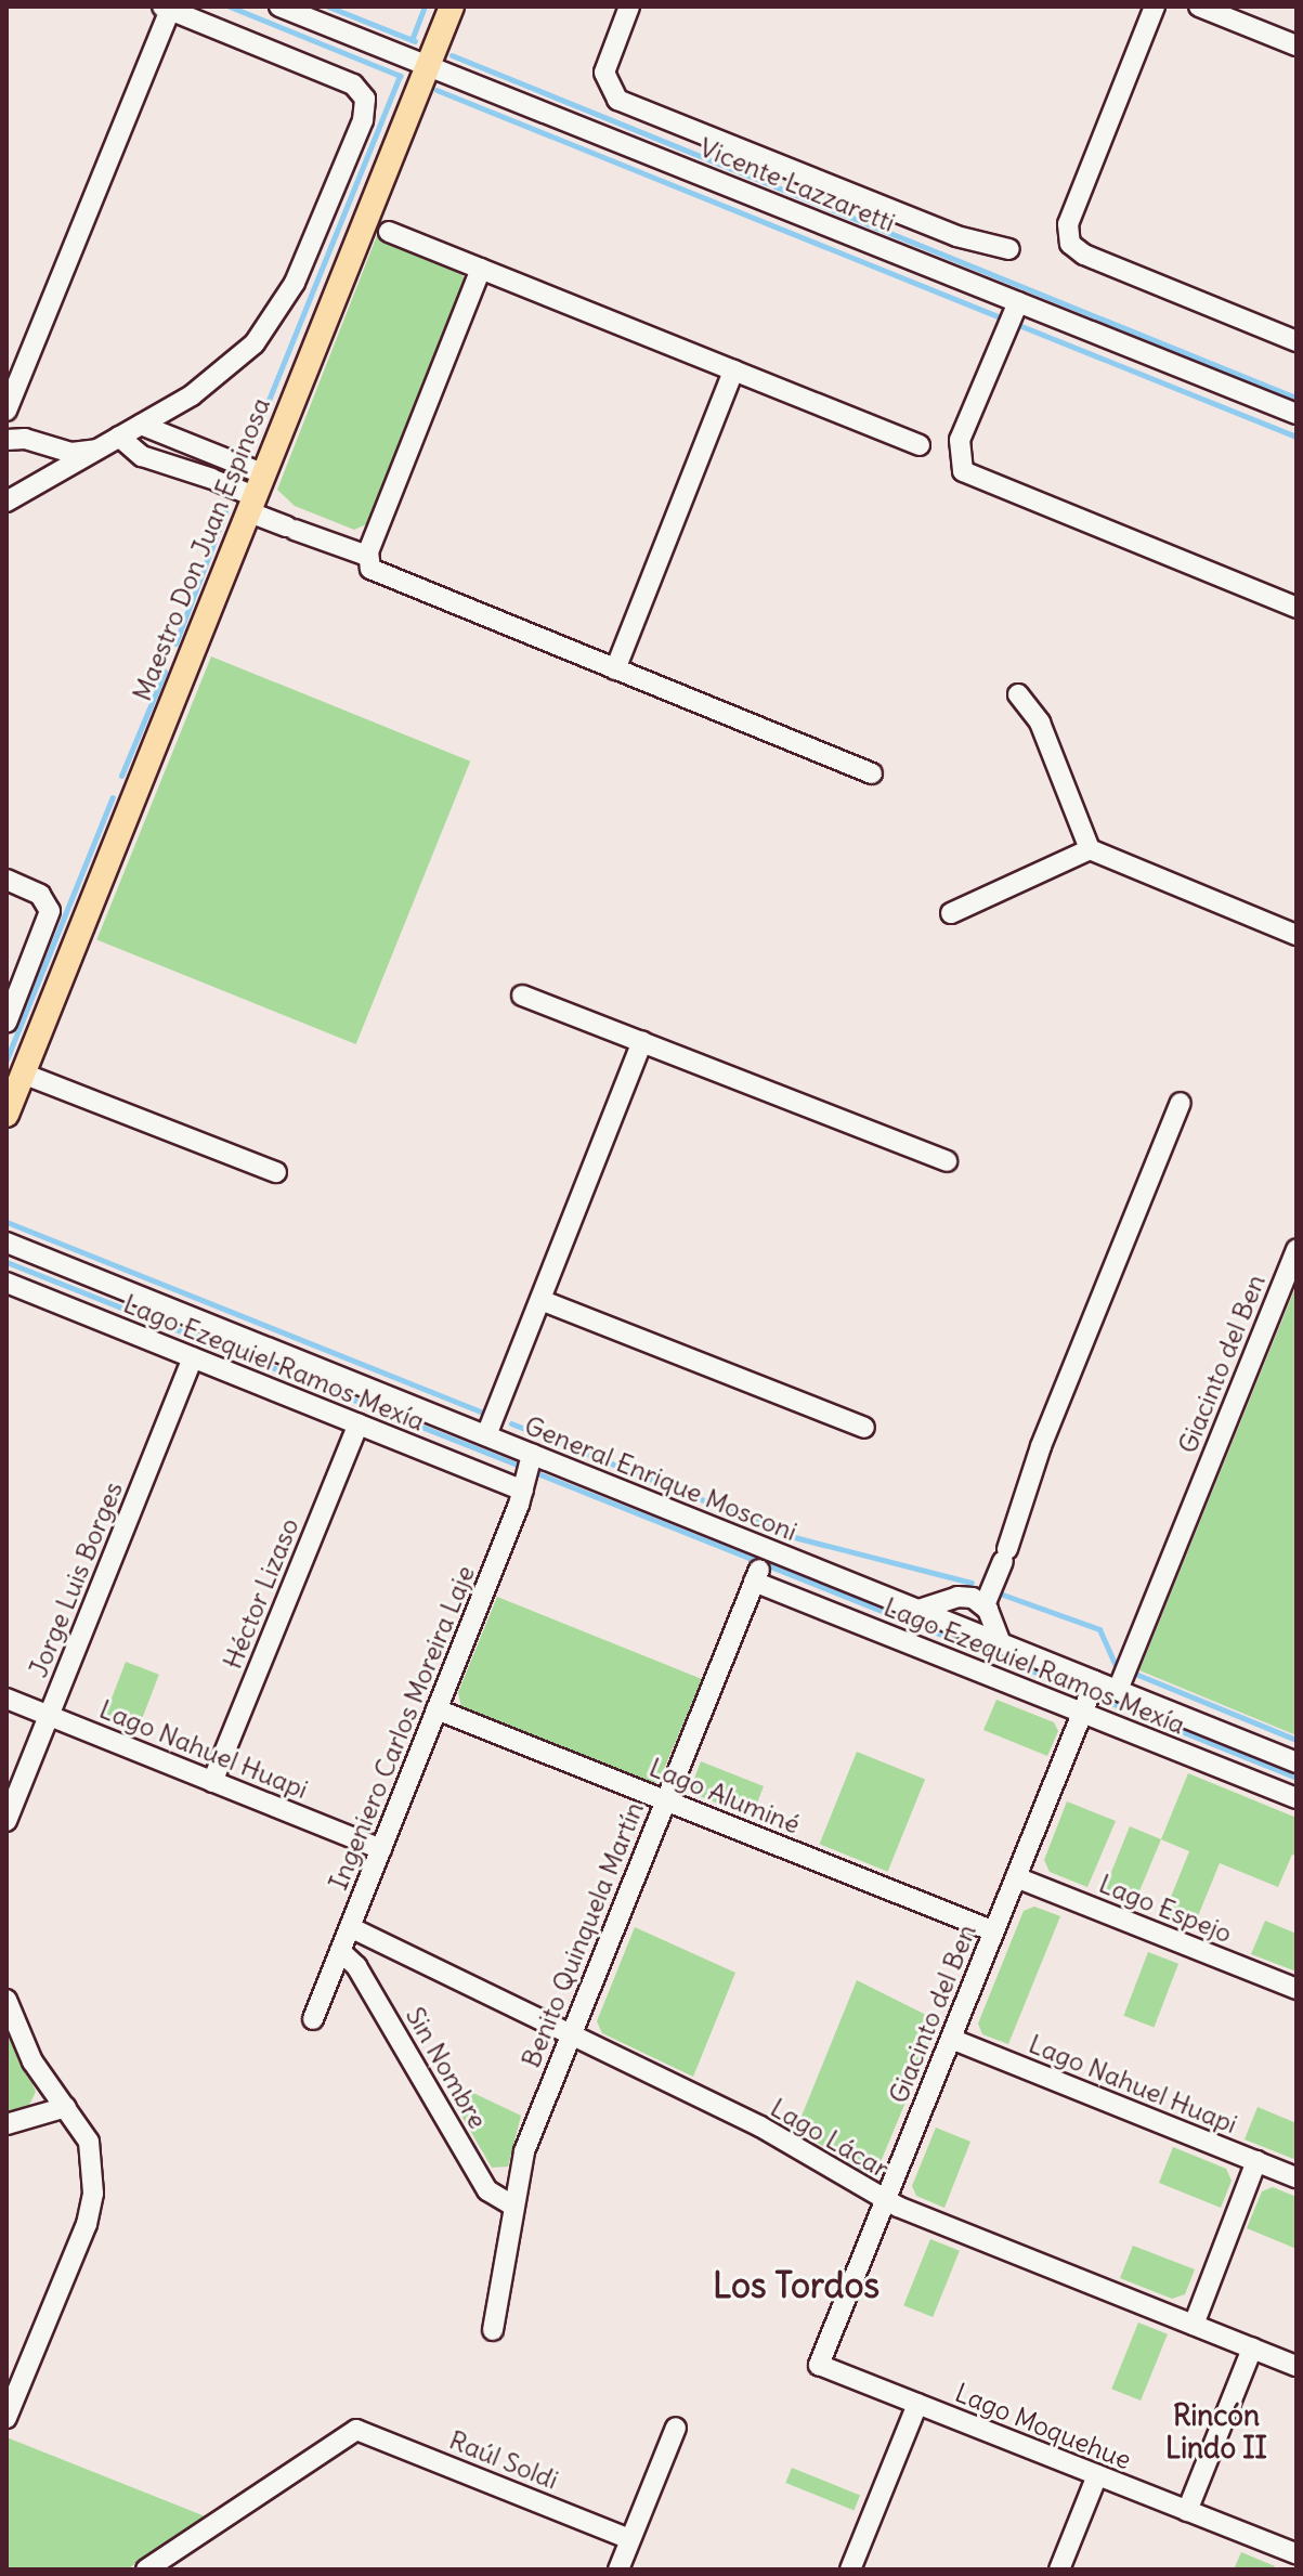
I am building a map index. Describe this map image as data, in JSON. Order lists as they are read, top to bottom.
{
  "streets": {
    "main road": ["Maestro Don Juan Espinosa"],
    "street": [
      "Vicente Lazzaretti",
      "Lago Ezequiel Ramos Mexía",
      "Giacinto del Ben",
      "General Enrique Mosconi",
      "Jorge Luis Borges",
      "Héctor Lizaso",
      "Ingeniero Carlos Moreira Laje",
      "Lago Nahuel Huapi",
      "Lago Aluminé",
      "Lago Espejo",
      "Benito Quinquela Martín",
      "Sin Nombre",
      "Lago Lácar",
      "Lago Moquehue",
      "Raúl Soldi"
    ]
  },
  "crossings": [
    ["Vicente Lazzaretti", "Maestro Don Juan Espinosa"],
    ["Lago Ezequiel Ramos Mexía", "Giacinto del Ben"],
    ["Lago Ezequiel Ramos Mexía", "Jorge Luis Borges"],
    ["Lago Ezequiel Ramos Mexía", "Héctor Lizaso"],
    ["Lago Ezequiel Ramos Mexía", "Ingeniero Carlos Moreira Laje"],
    ["Lago Ezequiel Ramos Mexía", "Benito Quinquela Martín"],
    ["Giacinto del Ben", "General Enrique Mosconi"],
    ["Giacinto del Ben", "Lago Nahuel Huapi"],
    ["Giacinto del Ben", "Lago Aluminé"],
    ["Giacinto del Ben", "Lago Espejo"],
    ["Giacinto del Ben", "Lago Lácar"],
    ["Giacinto del Ben", "Lago Moquehue"],
    ["General Enrique Mosconi", "Ingeniero Carlos Moreira Laje"],
    ["Jorge Luis Borges", "Lago Nahuel Huapi"],
    ["Héctor Lizaso", "Lago Nahuel Huapi"],
    ["Ingeniero Carlos Moreira Laje", "Lago Nahuel Huapi"],
    ["Ingeniero Carlos Moreira Laje", "Lago Aluminé"],
    ["Ingeniero Carlos Moreira Laje", "Sin Nombre"],
    ["Ingeniero Carlos Moreira Laje", "Lago Lácar"],
    ["Lago Aluminé", "Benito Quinquela Martín"],
    ["Benito Quinquela Martín", "Sin Nombre"],
    ["Benito Quinquela Martín", "Lago Lácar"]
  ],
  "districts": ["Los Tordos", "Rincón Lindo II"]
}
